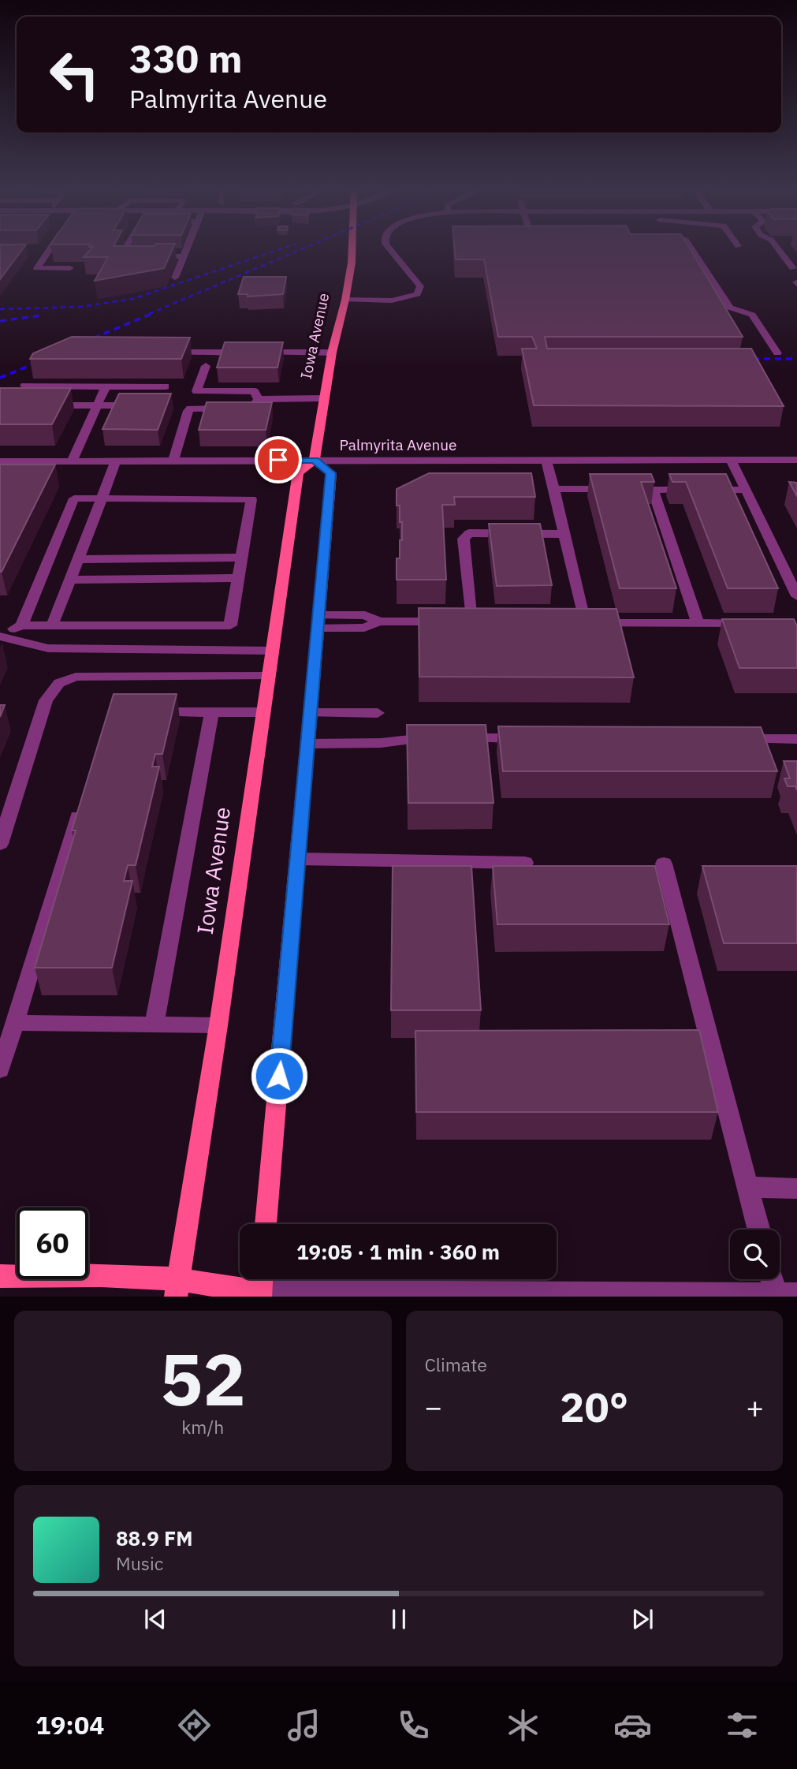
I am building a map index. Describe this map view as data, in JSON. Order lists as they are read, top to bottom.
{
  "streets": {
    "main road": ["Iowa Avenue"],
    "street": ["Palmyrita Avenue"]
  },
  "crossings": [
    ["Iowa Avenue", "Palmyrita Avenue"]
  ],
  "page": {
    "turn": ["330 m", "Palmyrita Avenue"],
    "limit": "60",
    "trip": "19:05 · 1 min · 360 m",
    "tile": [
      ["52", "km/h"],
      "Climate"
    ],
    "heat": ["−", "20°", "+"],
    "song": ["88.9 FM", "Music"],
    "tabs": "19:04"
  }
}
